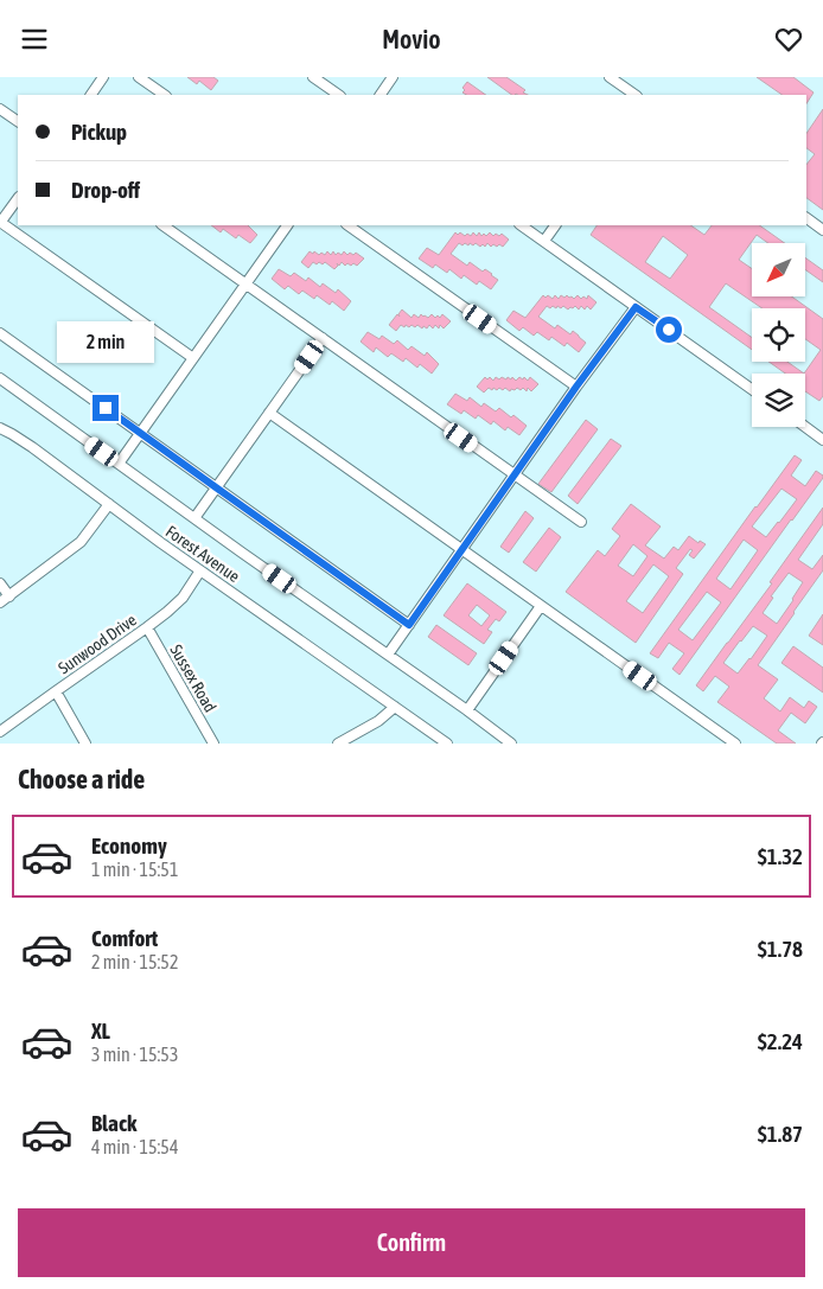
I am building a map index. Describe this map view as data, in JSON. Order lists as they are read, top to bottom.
{
  "streets": {
    "street": ["Forest Avenue", "Sunwood Drive", "Sussex Road"]
  },
  "crossings": [
    ["Forest Avenue", "Sunwood Drive"],
    ["Sunwood Drive", "Sussex Road"]
  ],
  "north": "bottom left",
  "page": {
    "header": "Movio",
    "banner": ["Pickup", "Drop-off"],
    "bubble": "2 min",
    "heading": "Choose a ride",
    "list": [
      {
        "name": "Economy",
        "note": "1 min · 15:51",
        "value": "$1.32"
      },
      {
        "name": "Comfort",
        "note": "2 min · 15:52",
        "value": "$1.78"
      },
      {
        "name": "XL",
        "note": "3 min · 15:53",
        "value": "$2.24"
      },
      {
        "name": "Black",
        "note": "4 min · 15:54",
        "value": "$1.87"
      }
    ],
    "buttons": "Confirm"
  }
}
